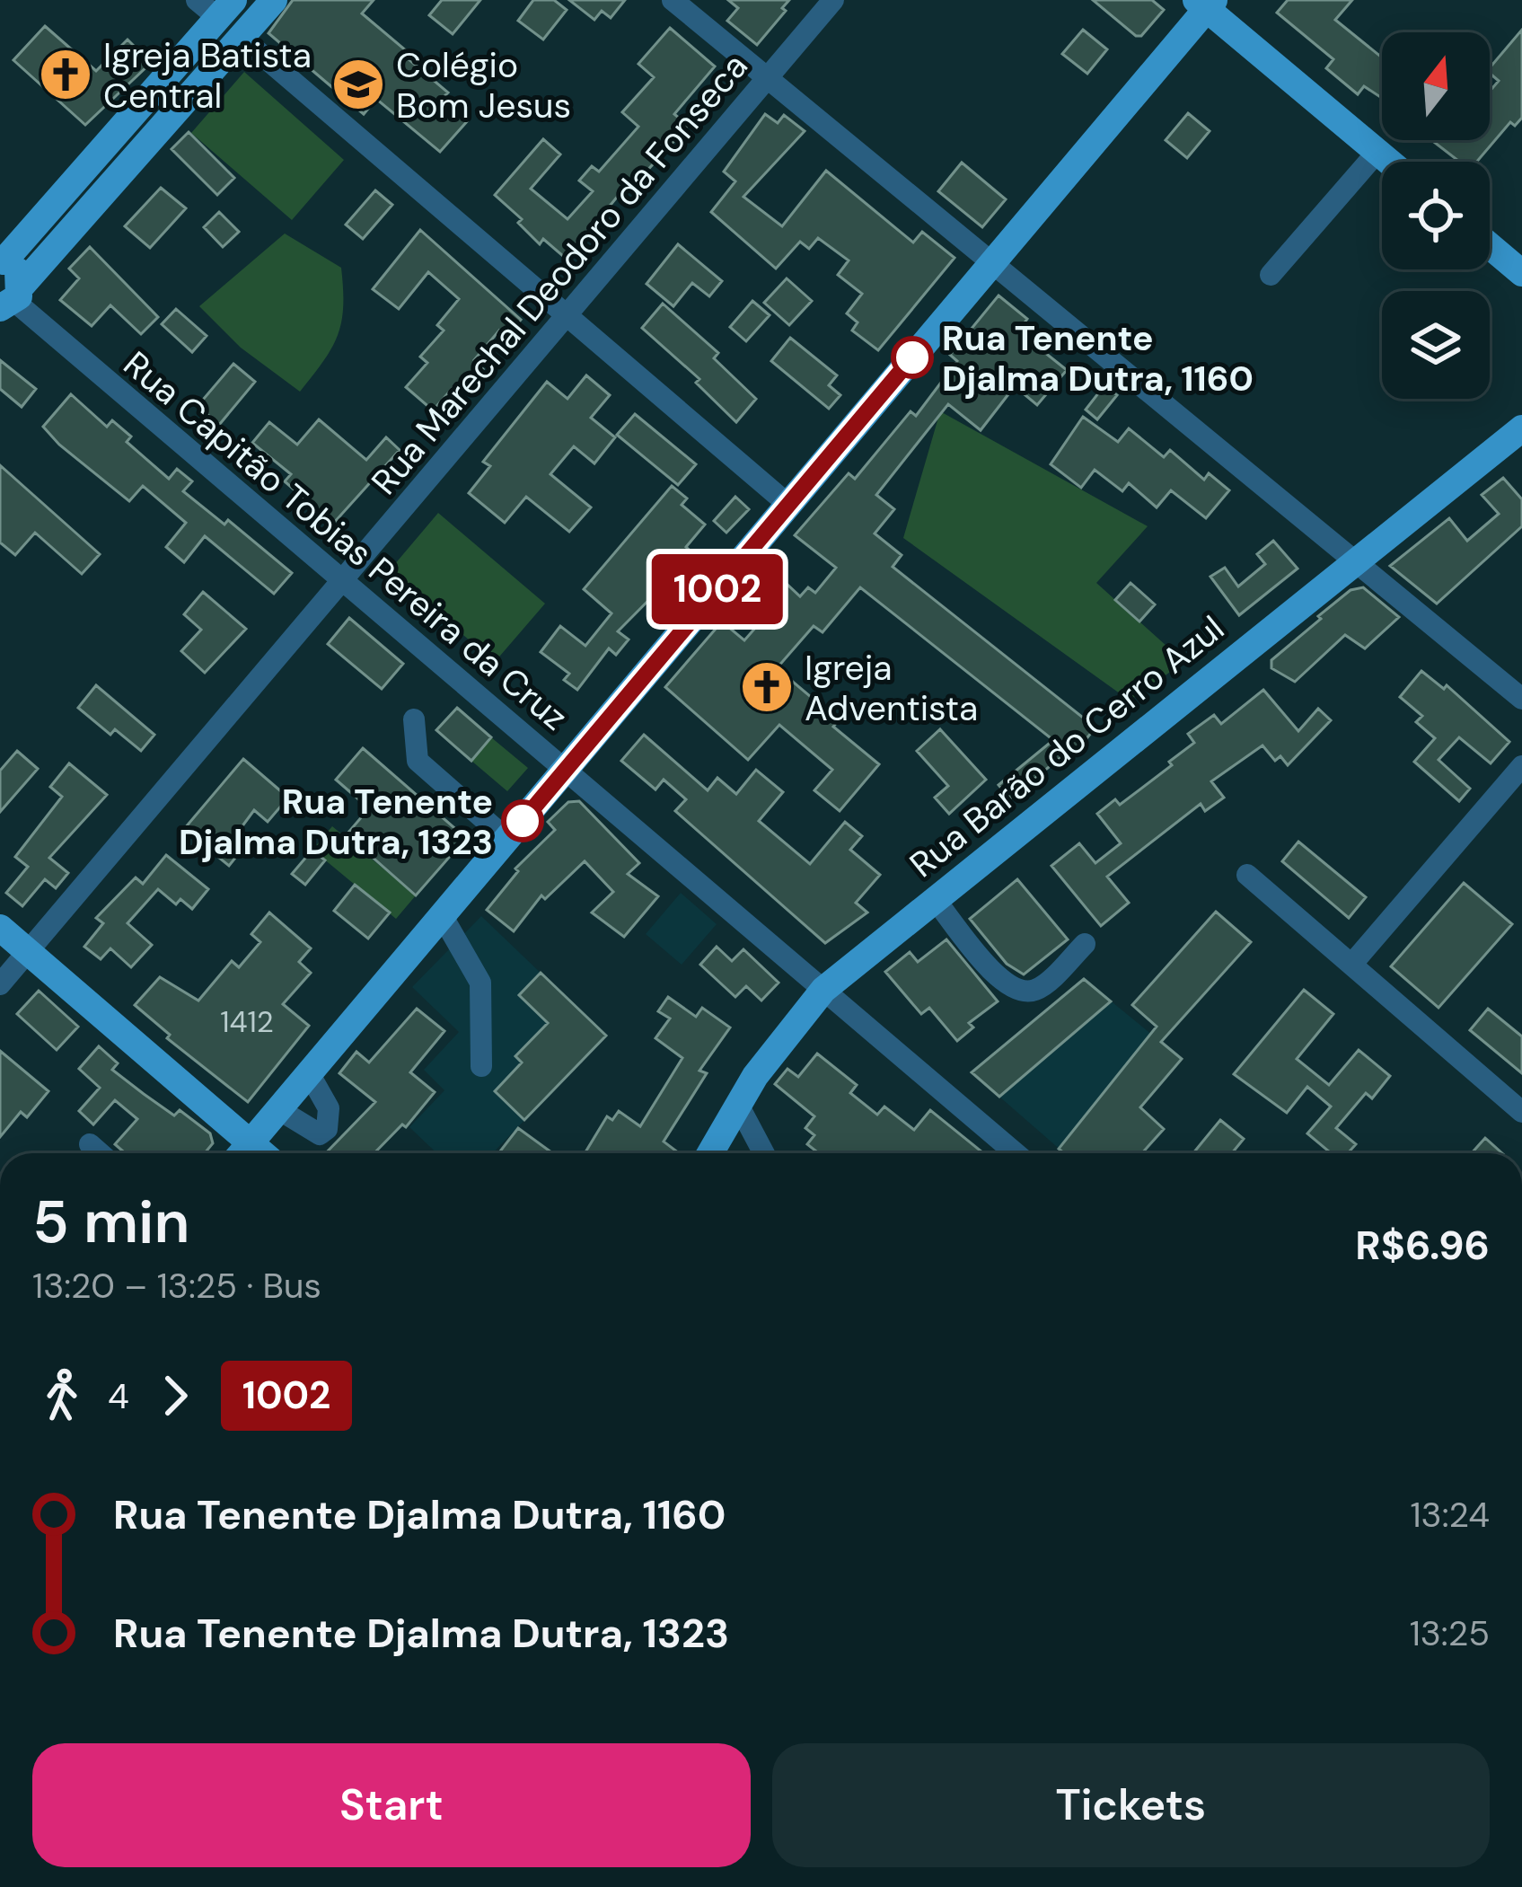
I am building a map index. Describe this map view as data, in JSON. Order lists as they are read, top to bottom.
{
  "streets": {
    "main road": ["Rua Barão do Cerro Azul"],
    "street": ["Rua Marechal Deodoro da Fonseca", "Rua Capitão Tobias Pereira da Cruz"]
  },
  "crossings": [
    ["Rua Marechal Deodoro da Fonseca", "Rua Capitão Tobias Pereira da Cruz"],
    ["Rua Capitão Tobias Pereira da Cruz", "Rua Barão do Cerro Azul"]
  ],
  "places": {
    "church": ["Igreja Batista Central", "Igreja Adventista"],
    "school or university": ["Colégio Bom Jesus"],
    "other": ["Rua Tenente Djalma Dutra, 1160", "Rua Tenente Djalma Dutra, 1323"]
  },
  "lines": ["bus line 1002"],
  "house_numbers": ["1412"],
  "north": "top",
  "page": {
    "on_map": "1002",
    "heading": ["5 min", "13:20 – 13:25 · Bus", "R$6.96"],
    "legs": ["4", "1002"],
    "list": [
      {
        "name": "Rua Tenente Djalma Dutra, 1160",
        "value": "13:24"
      },
      {
        "name": "Rua Tenente Djalma Dutra, 1323",
        "value": "13:25"
      }
    ],
    "buttons": ["Start", "Tickets"]
  }
}
